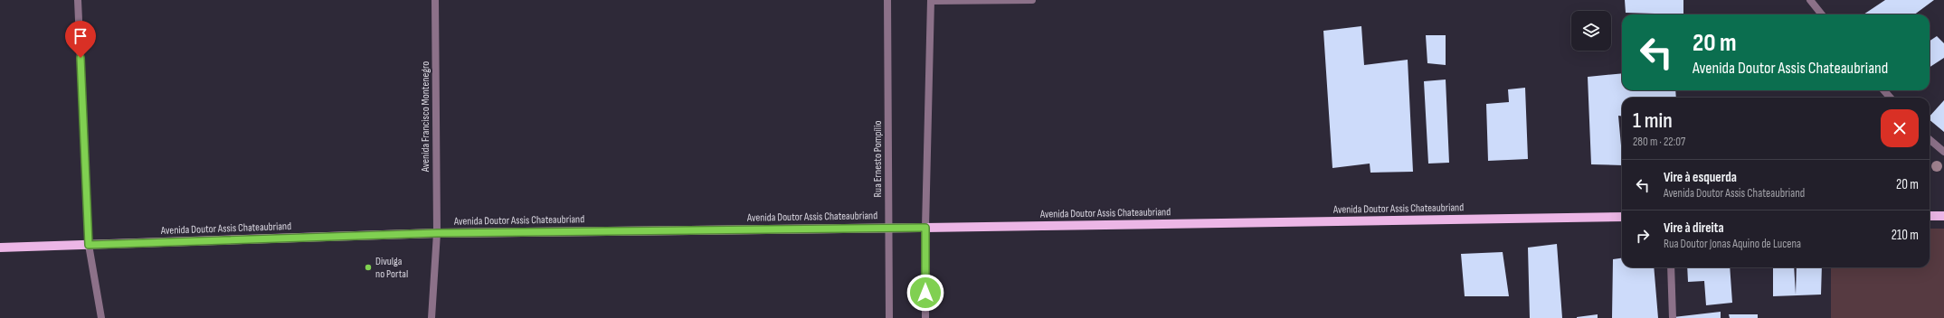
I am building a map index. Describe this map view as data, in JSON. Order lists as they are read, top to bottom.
{
  "streets": {
    "main road": ["Avenida Doutor Assis Chateaubriand"],
    "street": ["Avenida Francisco Montenegro", "Rua Ernesto Pompílio"]
  },
  "crossings": [
    ["Avenida Francisco Montenegro", "Avenida Doutor Assis Chateaubriand"],
    ["Rua Ernesto Pompílio", "Avenida Doutor Assis Chateaubriand"]
  ],
  "places": ["Divulga no Portal"],
  "page": {
    "turn": ["20 m", "Avenida Doutor Assis Chateaubriand"],
    "heading": ["1 min", "280 m · 22:07"],
    "list": [
      {
        "name": "Vire à esquerda",
        "note": "Avenida Doutor Assis Chateaubriand",
        "value": "20 m"
      },
      {
        "name": "Vire à direita",
        "note": "Rua Doutor Jonas Aquino de Lucena",
        "value": "210 m"
      }
    ]
  }
}
